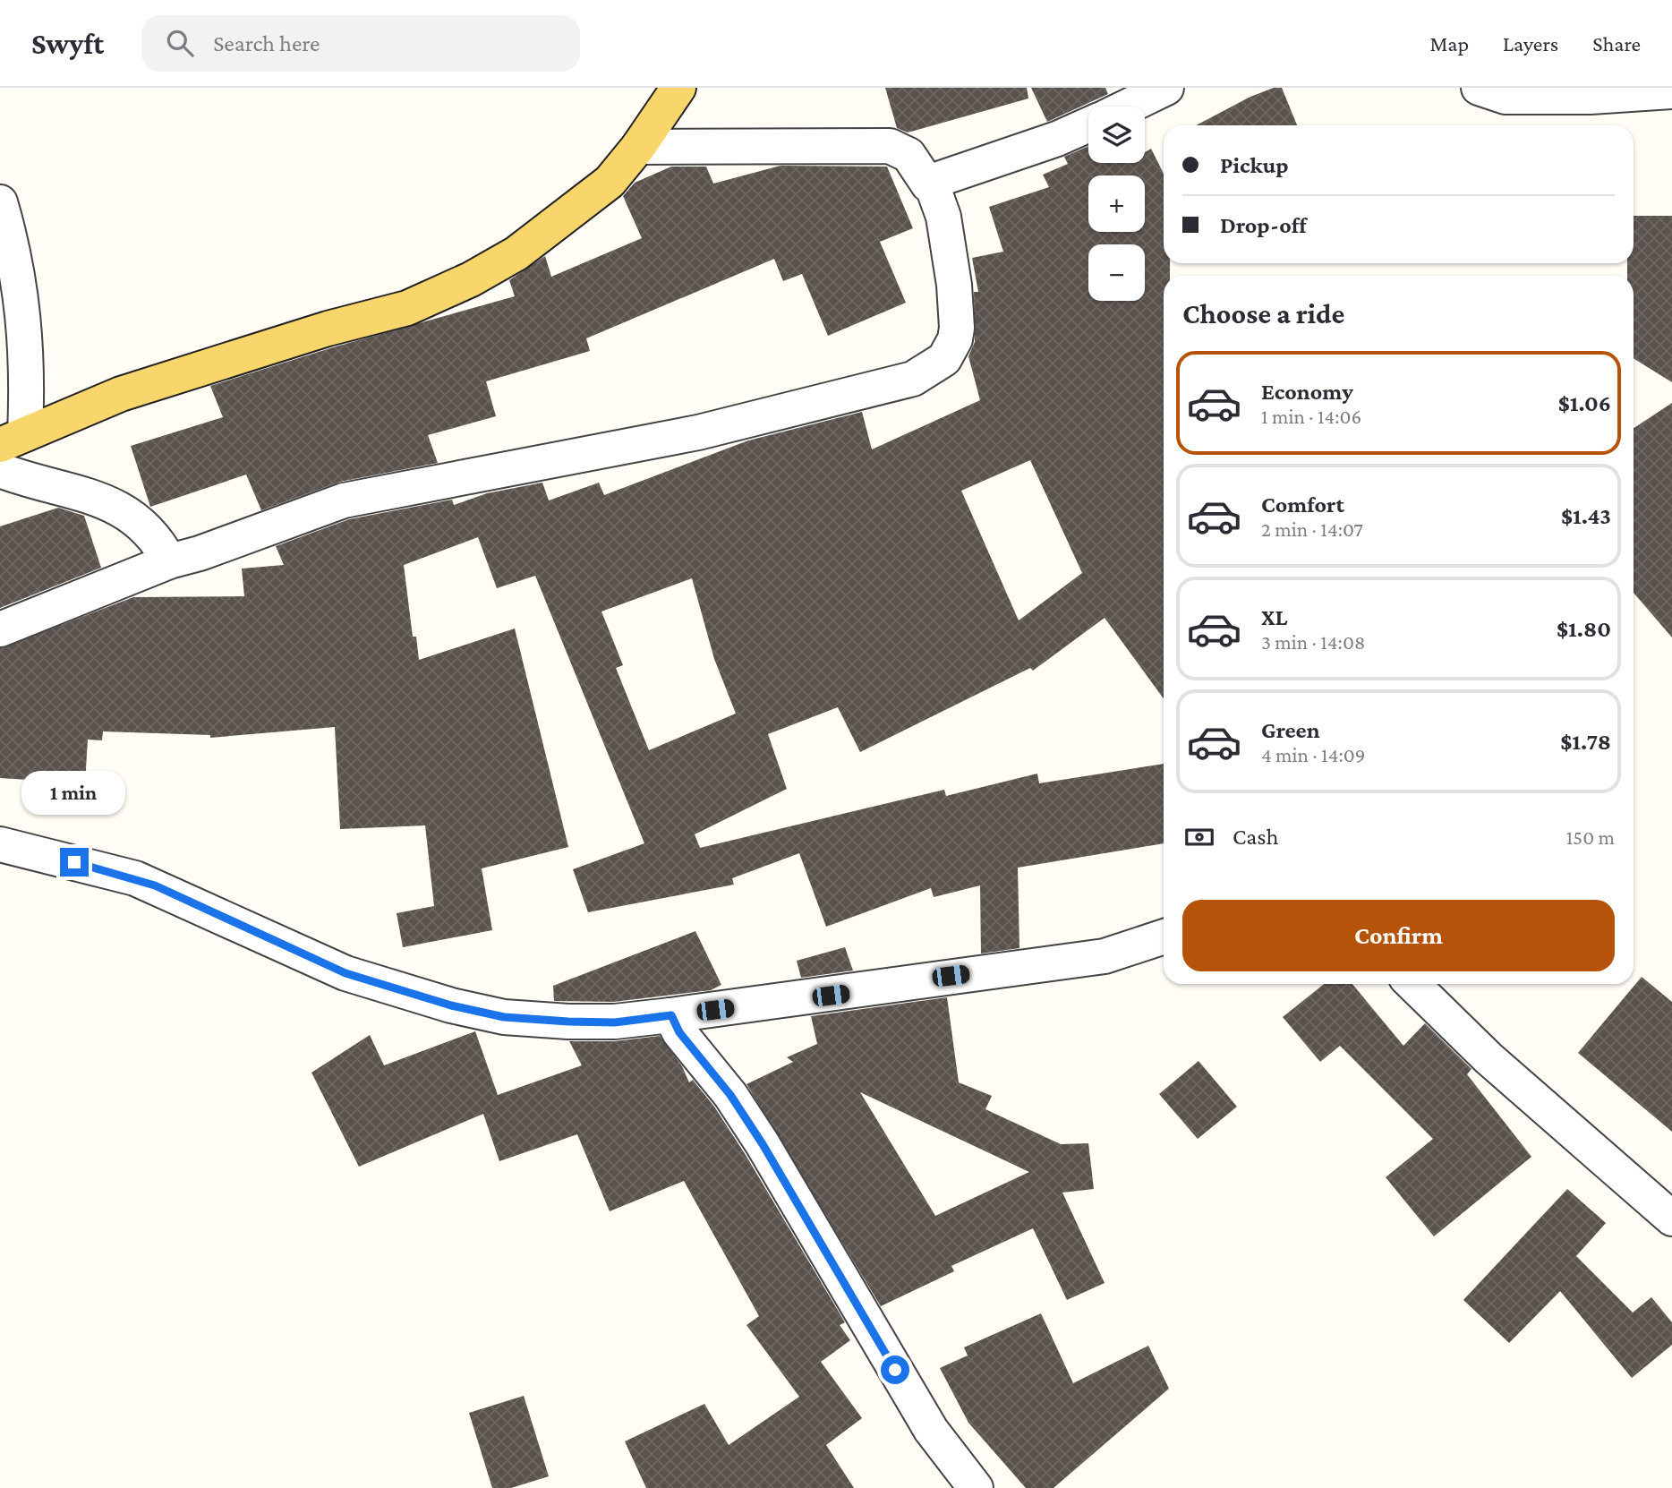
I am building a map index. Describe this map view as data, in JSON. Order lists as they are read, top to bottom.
{
  "page": {
    "header": "Swyft",
    "search": "Search here",
    "nav": ["Map", "Layers", "Share"],
    "map_buttons": ["+", "−"],
    "banner": ["Pickup", "Drop-off"],
    "heading": "Choose a ride",
    "list": [
      {
        "name": "Economy",
        "note": "1 min · 14:06",
        "value": "$1.06"
      },
      {
        "name": "Comfort",
        "note": "2 min · 14:07",
        "value": "$1.43"
      },
      {
        "name": "XL",
        "note": "3 min · 14:08",
        "value": "$1.80"
      },
      {
        "name": "Green",
        "note": "4 min · 14:09",
        "value": "$1.78"
      }
    ],
    "bubble": "1 min",
    "pay": ["Cash", "150 m"],
    "buttons": "Confirm"
  }
}
